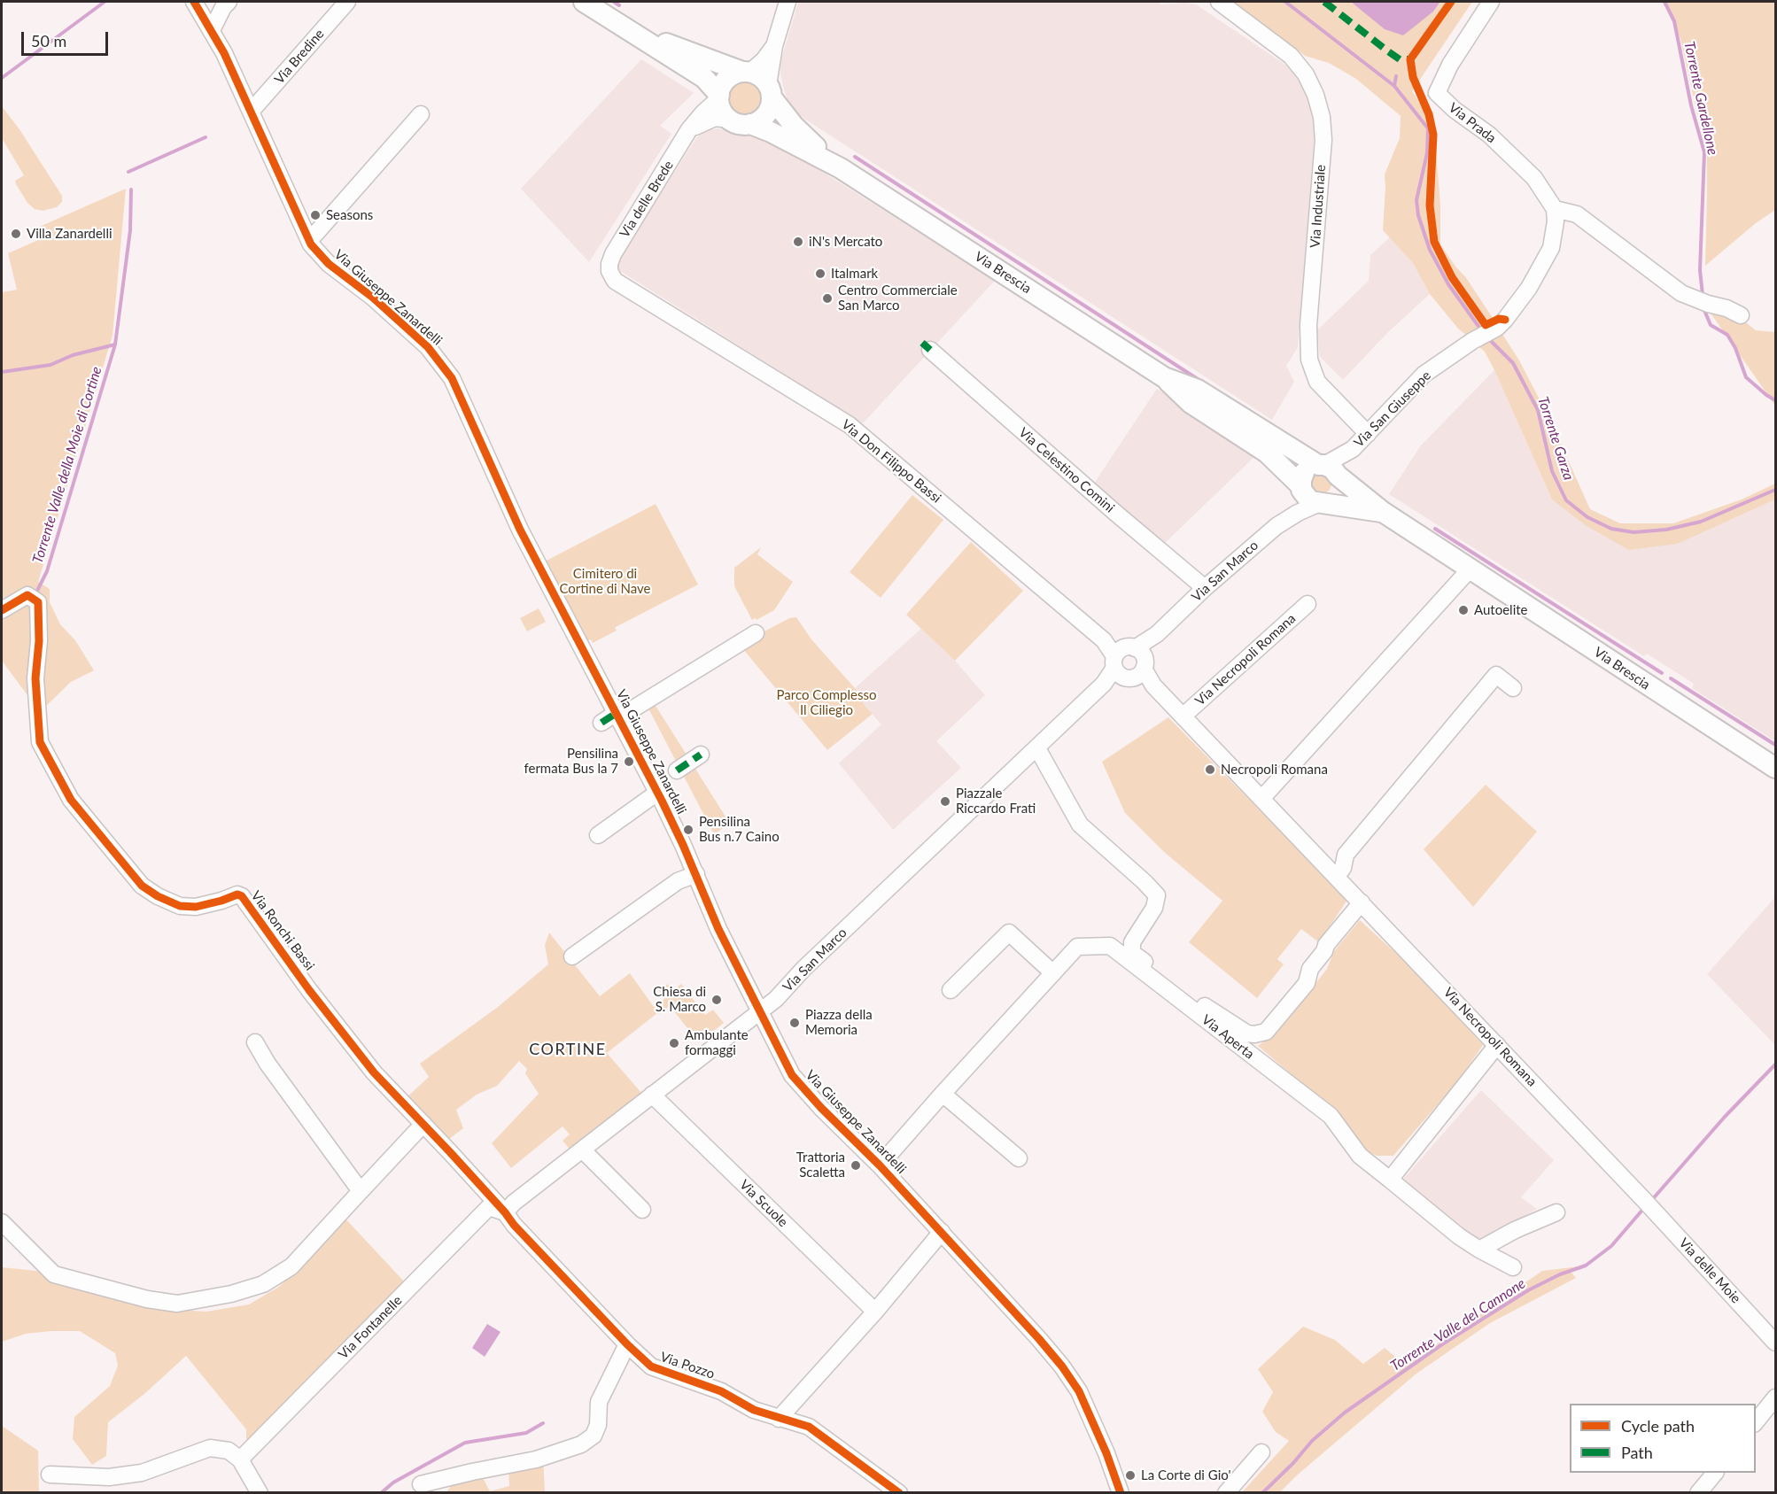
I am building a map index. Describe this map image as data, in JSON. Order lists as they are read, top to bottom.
{
  "streets": {
    "main road": ["Via Brescia"],
    "street": [
      "Via Bredine",
      "Via Prada",
      "Via delle Brede",
      "Via Industriale",
      "Via Giuseppe Zanardelli",
      "Via San Giuseppe",
      "Via Don Filippo Bassi",
      "Via Celestino Comini",
      "Via San Marco",
      "Via Necropoli Romana",
      "Via Ronchi Bassi",
      "Via Aperta",
      "Via Scuole",
      "Via delle Moie",
      "Via Fontanelle",
      "Via Pozzo"
    ]
  },
  "crossings": [
    ["Via Bredine", "Via Giuseppe Zanardelli"],
    ["Via Prada", "Via San Giuseppe"],
    ["Via delle Brede", "Via Brescia"],
    ["Via delle Brede", "Via Don Filippo Bassi"],
    ["Via Industriale", "Via San Giuseppe"],
    ["Via Brescia", "Via San Giuseppe"],
    ["Via Brescia", "Via San Marco"],
    ["Via Giuseppe Zanardelli", "Via San Marco"],
    ["Via Giuseppe Zanardelli", "Via Aperta"],
    ["Via San Giuseppe", "Via San Marco"],
    ["Via Don Filippo Bassi", "Via San Marco"],
    ["Via Don Filippo Bassi", "Via Necropoli Romana"],
    ["Via Celestino Comini", "Via San Marco"],
    ["Via San Marco", "Via Necropoli Romana"],
    ["Via San Marco", "Via Ronchi Bassi"],
    ["Via San Marco", "Via Aperta"],
    ["Via San Marco", "Via Scuole"],
    ["Via San Marco", "Via Fontanelle"],
    ["Via San Marco", "Via Pozzo"],
    ["Via Necropoli Romana", "Via Aperta"],
    ["Via Necropoli Romana", "Via delle Moie"],
    ["Via Ronchi Bassi", "Via Fontanelle"],
    ["Via Ronchi Bassi", "Via Pozzo"],
    ["Via Fontanelle", "Via Pozzo"]
  ],
  "districts": ["CORTINE"],
  "water": [
    "Torrente Gardellone",
    "Torrente Garza",
    "Torrente Valle della Moie di Cortine",
    "Torrente Valle del Cannone"
  ],
  "parks": ["Cimitero di Cortine di Nave", "Parco Complesso Il Ciliegio"],
  "places": [
    "Seasons",
    "Villa Zanardelli",
    "iN's Mercato",
    "Italmark",
    "Centro Commerciale San Marco",
    "Autoelite",
    "Pensilina fermata Bus la 7",
    "Necropoli Romana",
    "Piazzale Riccardo Frati",
    "Pensilina Bus n.7 Caino",
    "Chiesa di S. Marco",
    "Piazza della Memoria",
    "Ambulante formaggi",
    "Trattoria Scaletta",
    "La Corte di Gio'"
  ],
  "legend": ["Cycle path", "Path"],
  "scale_bar": "50 m"
}
